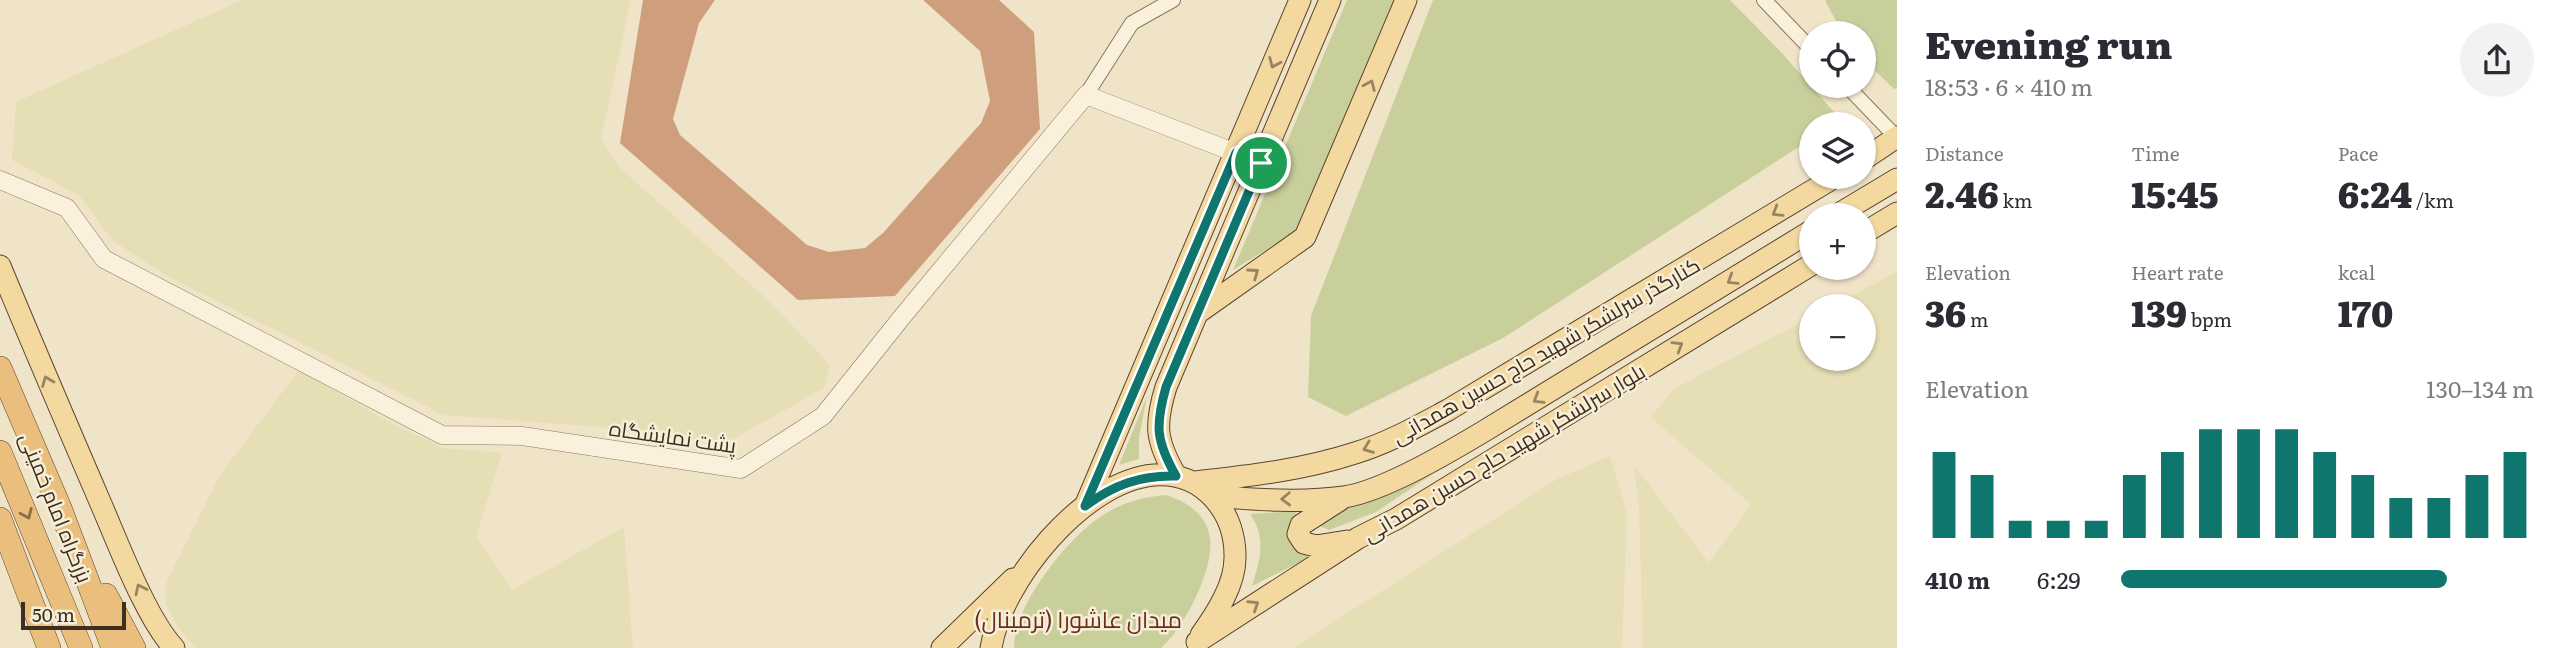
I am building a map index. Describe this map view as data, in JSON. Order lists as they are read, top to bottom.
{
  "streets": {
    "highway": ["بزرگراه امام خمینی"],
    "main road": ["کنارگذر سرلشکر شهید حاج حسین همدانی", "بلوار سرلشکر شهید حاج حسین همدانی"],
    "street": ["پشت نمایشگاه"]
  },
  "one_way": ["کنارگذر سرلشکر شهید حاج حسین همدانی"],
  "districts": ["(میدان عاشورا (ترمینال"],
  "scale_bar": "50 m",
  "page": {
    "heading": ["Evening run", "18:53 · 6 × 410 m"],
    "map_buttons": ["+", "−"],
    "stats": [
      ["Distance", "2.46 km"],
      ["Time", "15:45"],
      ["Pace", "6:24 /km"],
      ["Elevation", "36 m"],
      ["Heart rate", "139 bpm"],
      ["kcal", "170"]
    ],
    "chart": ["Elevation", "130–134 m"],
    "list": [
      {
        "name": "410 m",
        "note": "6:29"
      }
    ],
    "scale": "50 m"
  }
}
